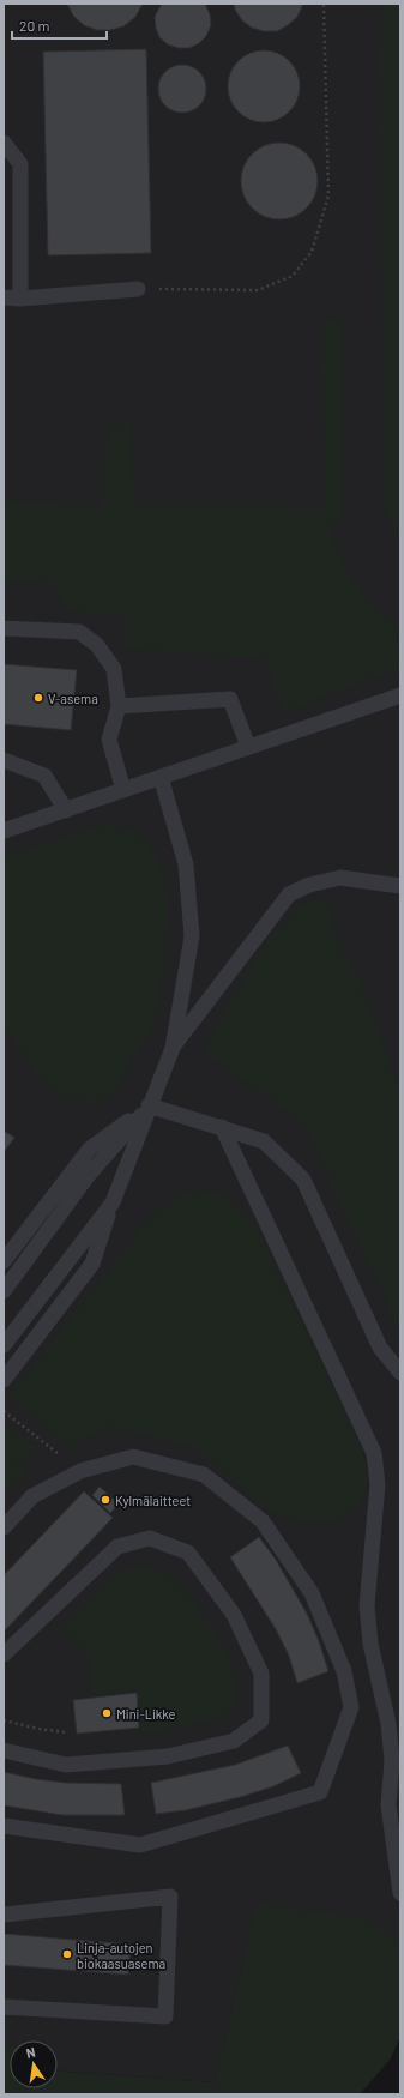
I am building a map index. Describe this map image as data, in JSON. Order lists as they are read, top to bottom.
{
  "places": [
    "V-asema",
    "Kylmälaitteet",
    "Mini-Likke",
    "Linja-autojen biokaasuasema"
  ],
  "scale_bar": "20 m",
  "north": "top"
}
